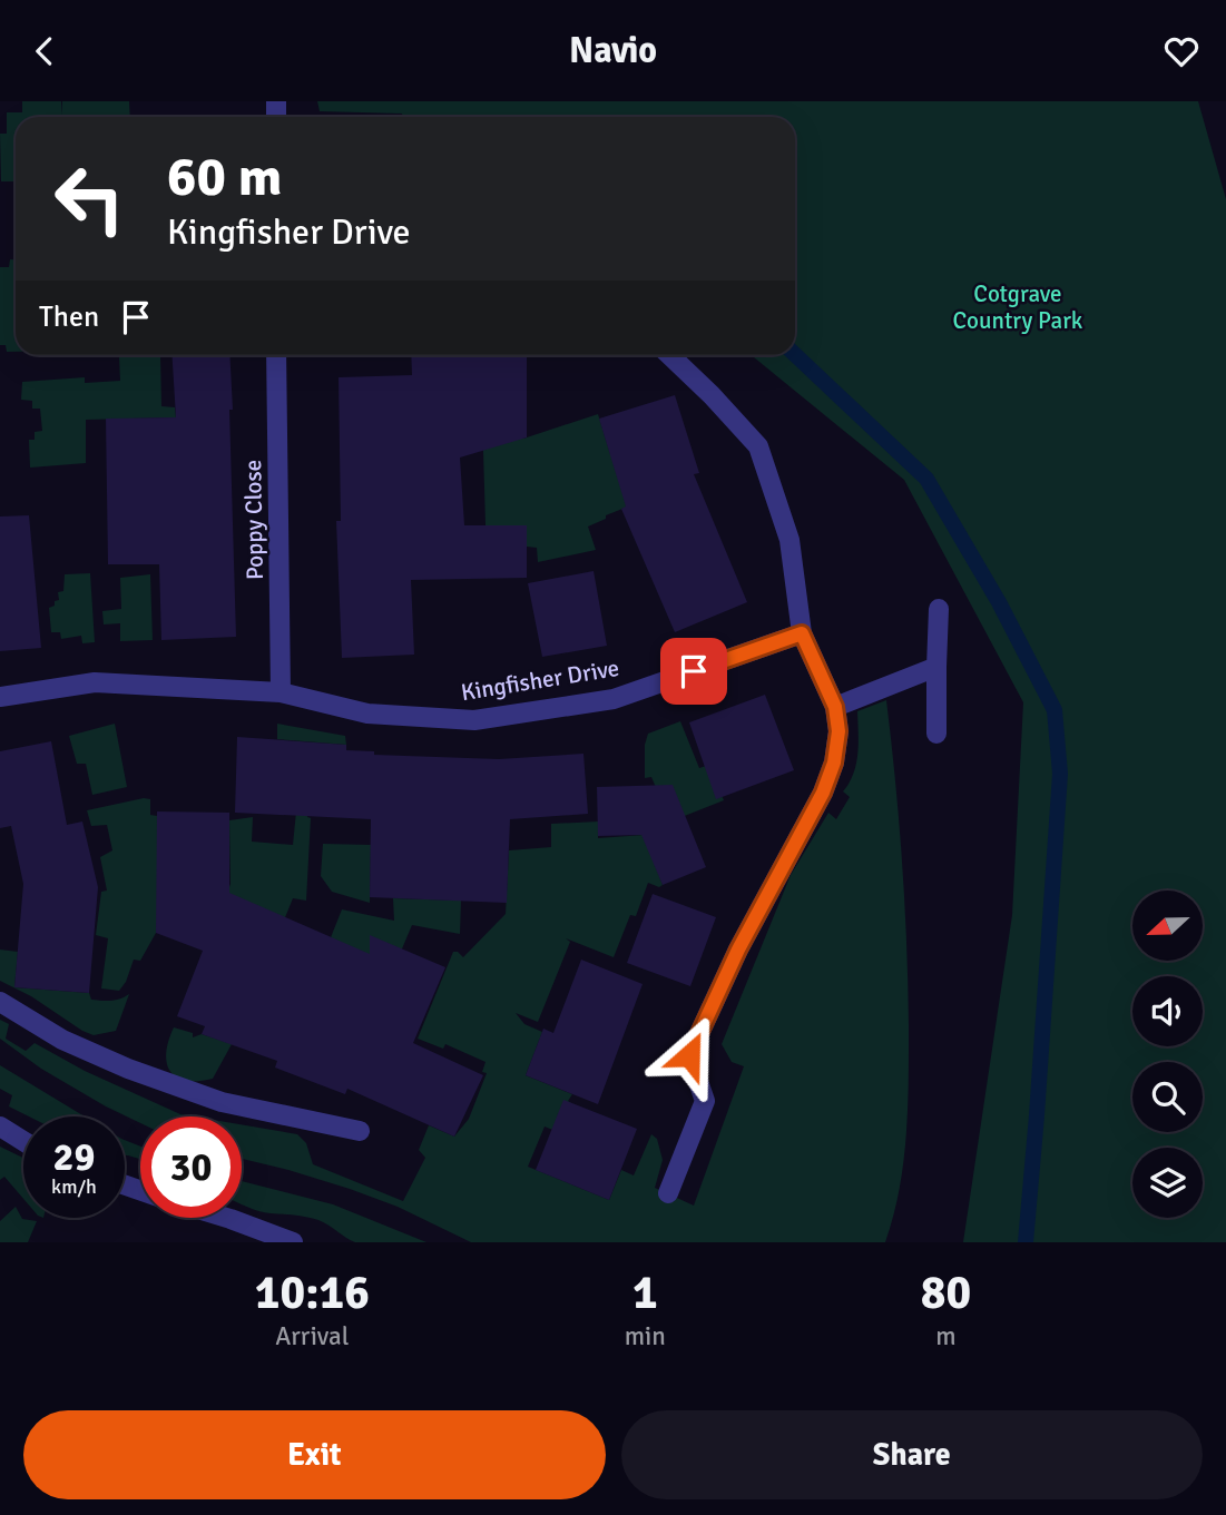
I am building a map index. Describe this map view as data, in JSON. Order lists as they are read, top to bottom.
{
  "streets": {
    "street": ["Poppy Close", "Kingfisher Drive"]
  },
  "crossings": [
    ["Poppy Close", "Kingfisher Drive"]
  ],
  "parks": ["Cotgrave Country Park"],
  "north": "left",
  "page": {
    "header": "Navio",
    "turn": ["60 m", "Kingfisher Drive"],
    "then": "Then",
    "speed": "29 km/h",
    "limit": "30",
    "eta": [
      "10:16",
      "Arrival",
      "1",
      "min",
      "80",
      "m"
    ],
    "buttons": ["Exit", "Share"]
  }
}
